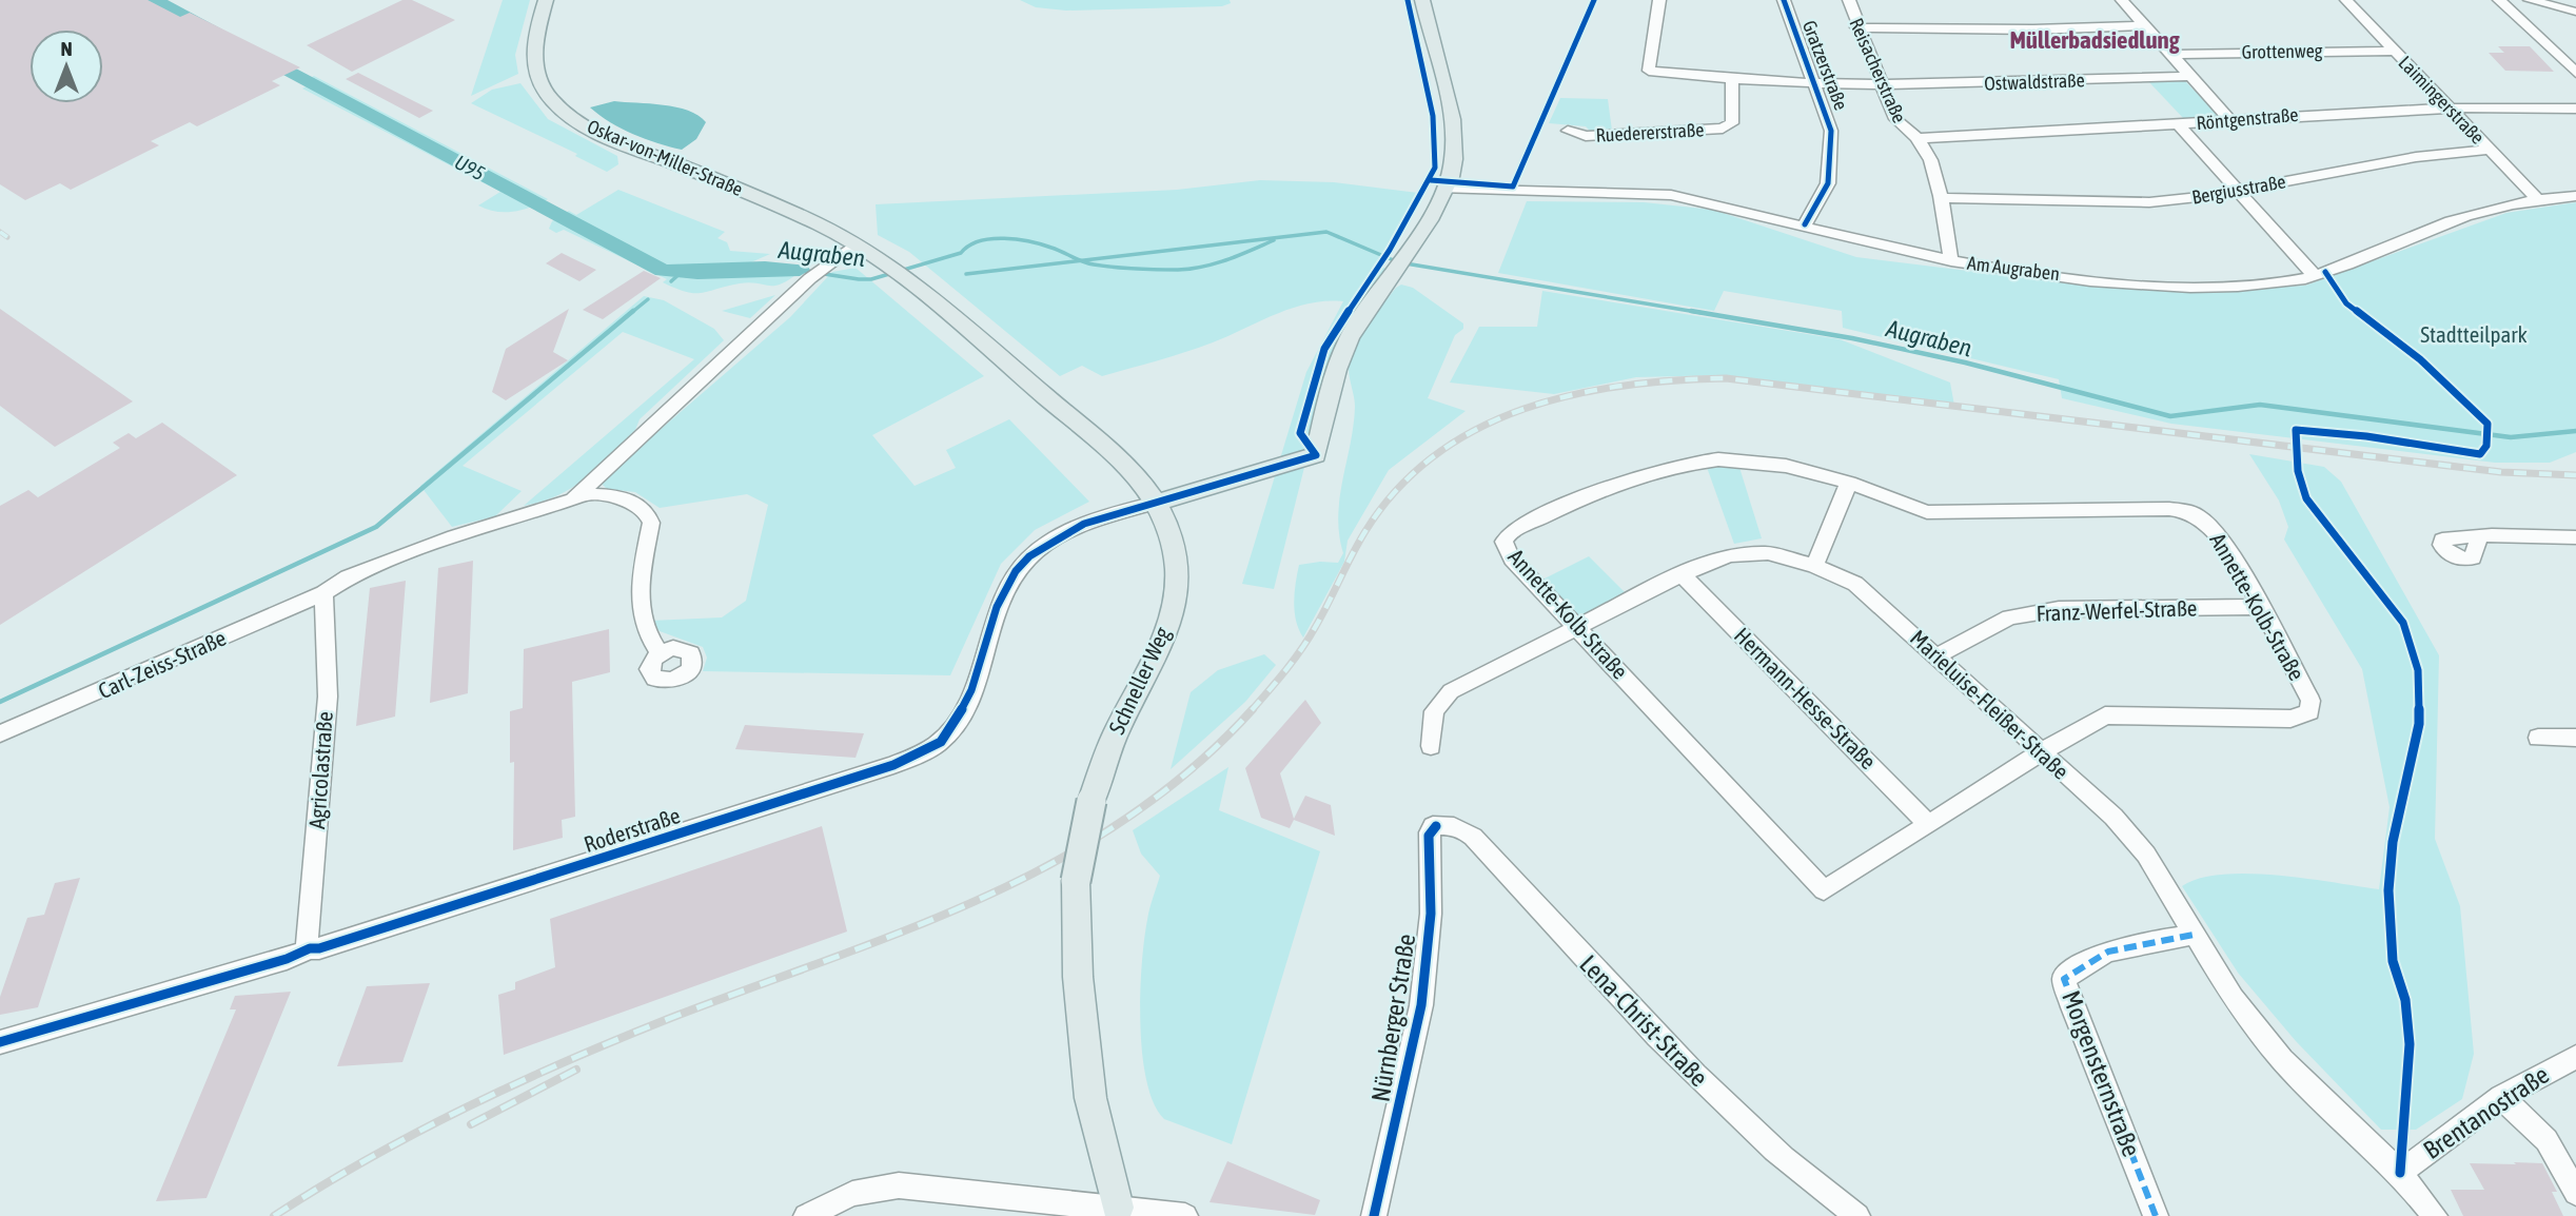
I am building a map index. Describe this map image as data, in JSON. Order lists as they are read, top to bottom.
{
  "streets": {
    "main road": ["Oskar-von-Miller-Straße", "Schneller Weg"],
    "street": [
      "Grottenweg",
      "Gratzerstraße",
      "Reisacherstraße",
      "Ostwaldstraße",
      "Laimingerstraße",
      "Röntgenstraße",
      "Ruedererstraße",
      "Bergiusstraße",
      "Am Augraben",
      "Annette-Kolb-Straße",
      "Franz-Werfel-Straße",
      "Carl-Zeiss-Straße",
      "Hermann-Hesse-Straße",
      "Marieluise-Fleißer-Straße",
      "Agricolastraße",
      "Roderstraße",
      "Nürnberger Straße",
      "Lena-Christ-Straße",
      "Morgensternstraße",
      "Brentanostraße"
    ]
  },
  "crossings": [
    ["Grottenweg", "Laimingerstraße"],
    ["Gratzerstraße", "Ostwaldstraße"],
    ["Gratzerstraße", "Am Augraben"],
    ["Reisacherstraße", "Ostwaldstraße"],
    ["Reisacherstraße", "Röntgenstraße"],
    ["Reisacherstraße", "Bergiusstraße"],
    ["Reisacherstraße", "Am Augraben"],
    ["Ostwaldstraße", "Ruedererstraße"],
    ["Laimingerstraße", "Röntgenstraße"],
    ["Laimingerstraße", "Bergiusstraße"],
    ["Laimingerstraße", "Am Augraben"],
    ["Oskar-von-Miller-Straße", "Schneller Weg"],
    ["Annette-Kolb-Straße", "Franz-Werfel-Straße"],
    ["Annette-Kolb-Straße", "Hermann-Hesse-Straße"],
    ["Annette-Kolb-Straße", "Marieluise-Fleißer-Straße"],
    ["Franz-Werfel-Straße", "Marieluise-Fleißer-Straße"],
    ["Carl-Zeiss-Straße", "Agricolastraße"],
    ["Schneller Weg", "Roderstraße"],
    ["Hermann-Hesse-Straße", "Marieluise-Fleißer-Straße"],
    ["Marieluise-Fleißer-Straße", "Morgensternstraße"],
    ["Marieluise-Fleißer-Straße", "Brentanostraße"],
    ["Agricolastraße", "Roderstraße"],
    ["Nürnberger Straße", "Lena-Christ-Straße"]
  ],
  "districts": ["Müllerbadsiedlung"],
  "water": ["U95", "Augraben"],
  "parks": ["Stadtteilpark"],
  "north": "top"
}
